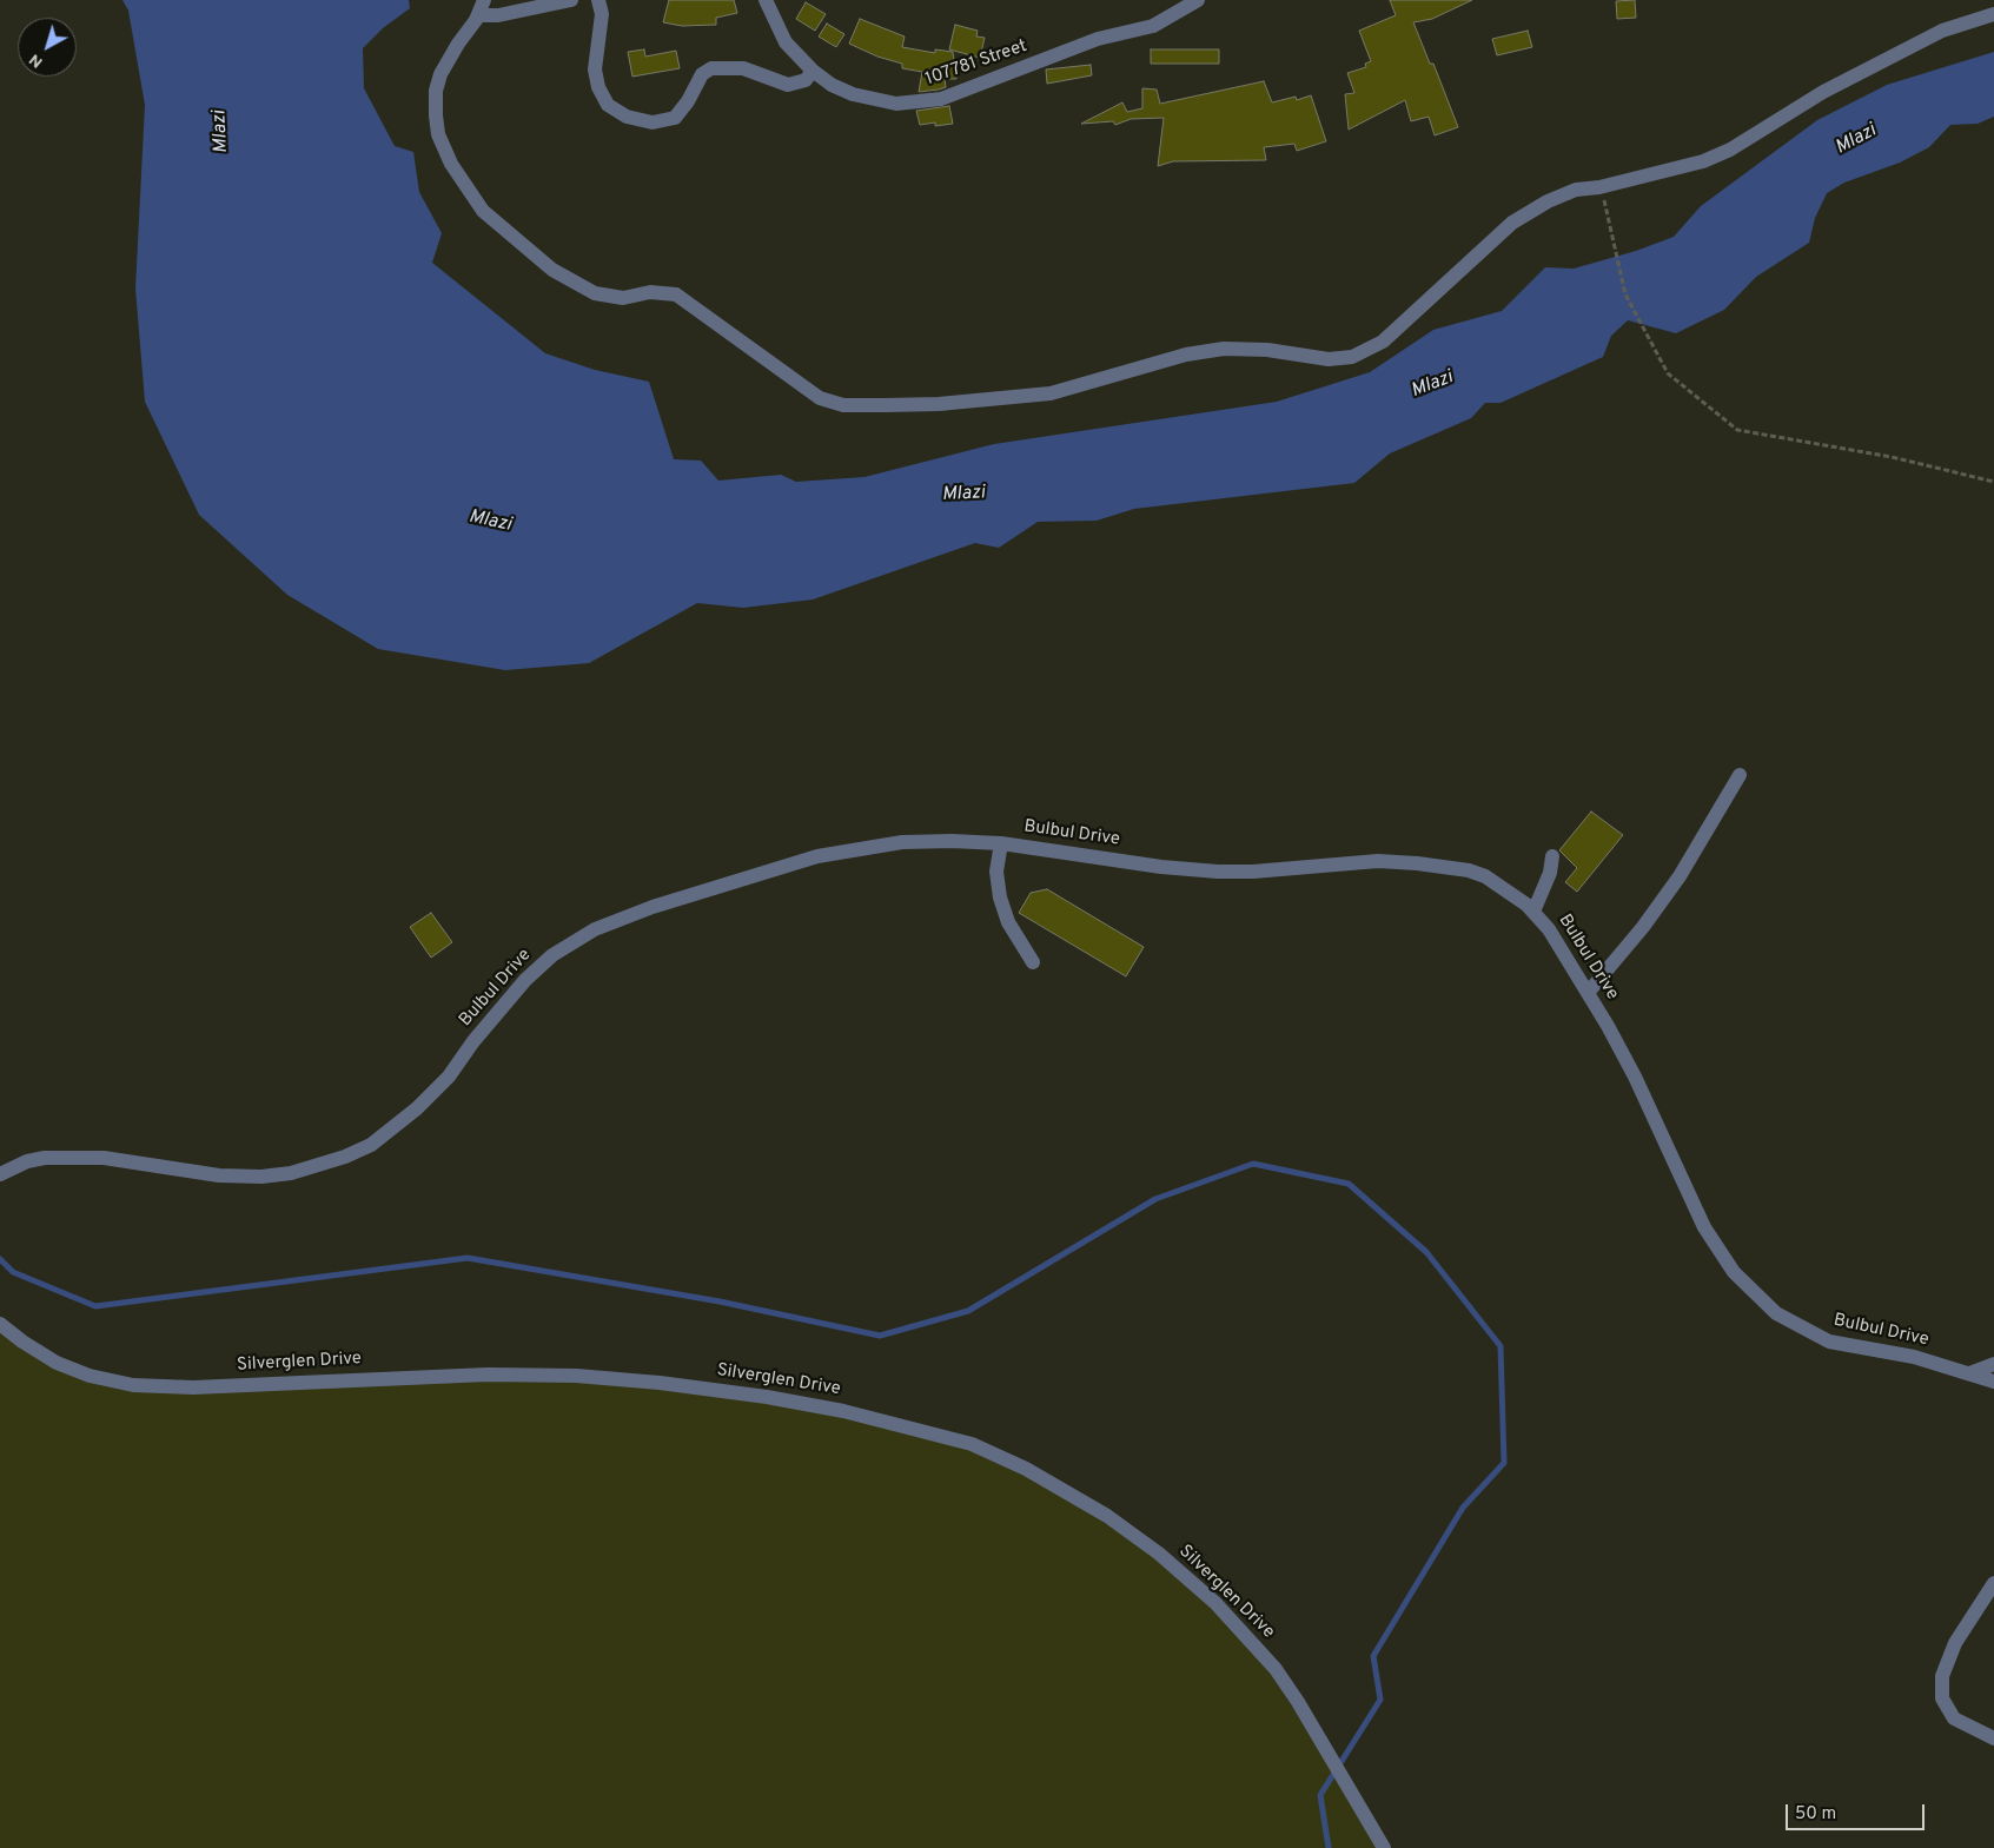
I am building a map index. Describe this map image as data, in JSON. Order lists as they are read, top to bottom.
{
  "streets": {
    "street": ["107781 Street", "Bulbul Drive", "Silverglen Drive"]
  },
  "water": ["Mlazi"],
  "scale_bar": "50 m",
  "north": "bottom left"
}
